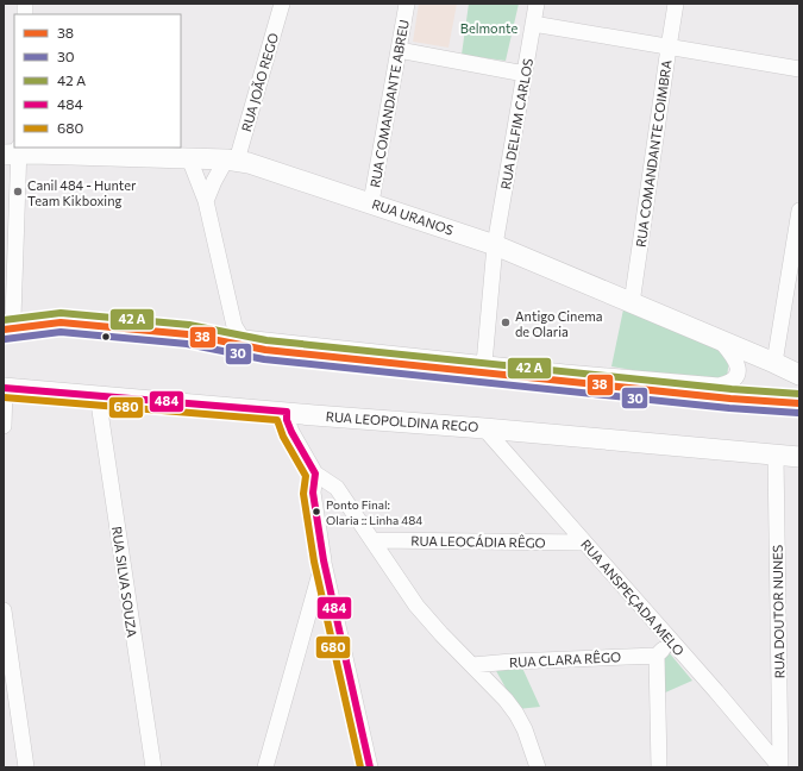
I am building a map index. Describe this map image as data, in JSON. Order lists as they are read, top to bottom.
{
  "streets": {
    "main road": ["RUA URANOS", "RUA LEOPOLDINA REGO"],
    "street": [
      "RUA JOÃO REGO",
      "RUA COMANDANTE ABREU",
      "RUA DELFIM CARLOS",
      "RUA COMANDANTE COIMBRA",
      "RUA LEOCÁDIA RÊGO",
      "RUA SILVA SOUZA",
      "RUA ANSPEÇADA MELO",
      "RUA DOUTOR NUNES",
      "RUA CLARA RÊGO"
    ]
  },
  "crossings": [
    ["RUA JOÃO REGO", "RUA URANOS"],
    ["RUA COMANDANTE ABREU", "RUA URANOS"],
    ["RUA DELFIM CARLOS", "RUA URANOS"],
    ["RUA COMANDANTE COIMBRA", "RUA URANOS"],
    ["RUA LEOPOLDINA REGO", "RUA SILVA SOUZA"],
    ["RUA LEOPOLDINA REGO", "RUA ANSPEÇADA MELO"],
    ["RUA LEOPOLDINA REGO", "RUA DOUTOR NUNES"],
    ["RUA LEOCÁDIA RÊGO", "RUA ANSPEÇADA MELO"],
    ["RUA ANSPEÇADA MELO", "RUA DOUTOR NUNES"]
  ],
  "parks": ["Belmonte"],
  "places": ["Canil 484 - Hunter Team Kikboxing", "Antigo Cinema de Olaria", "Ponto Final: Olaria :: Linha 484"],
  "lines": [
    "transit line 38",
    "transit line 30",
    "transit line 484",
    "transit line 680"
  ],
  "legend": [
    "38",
    "30",
    "42 A",
    "484",
    "680"
  ]
}
